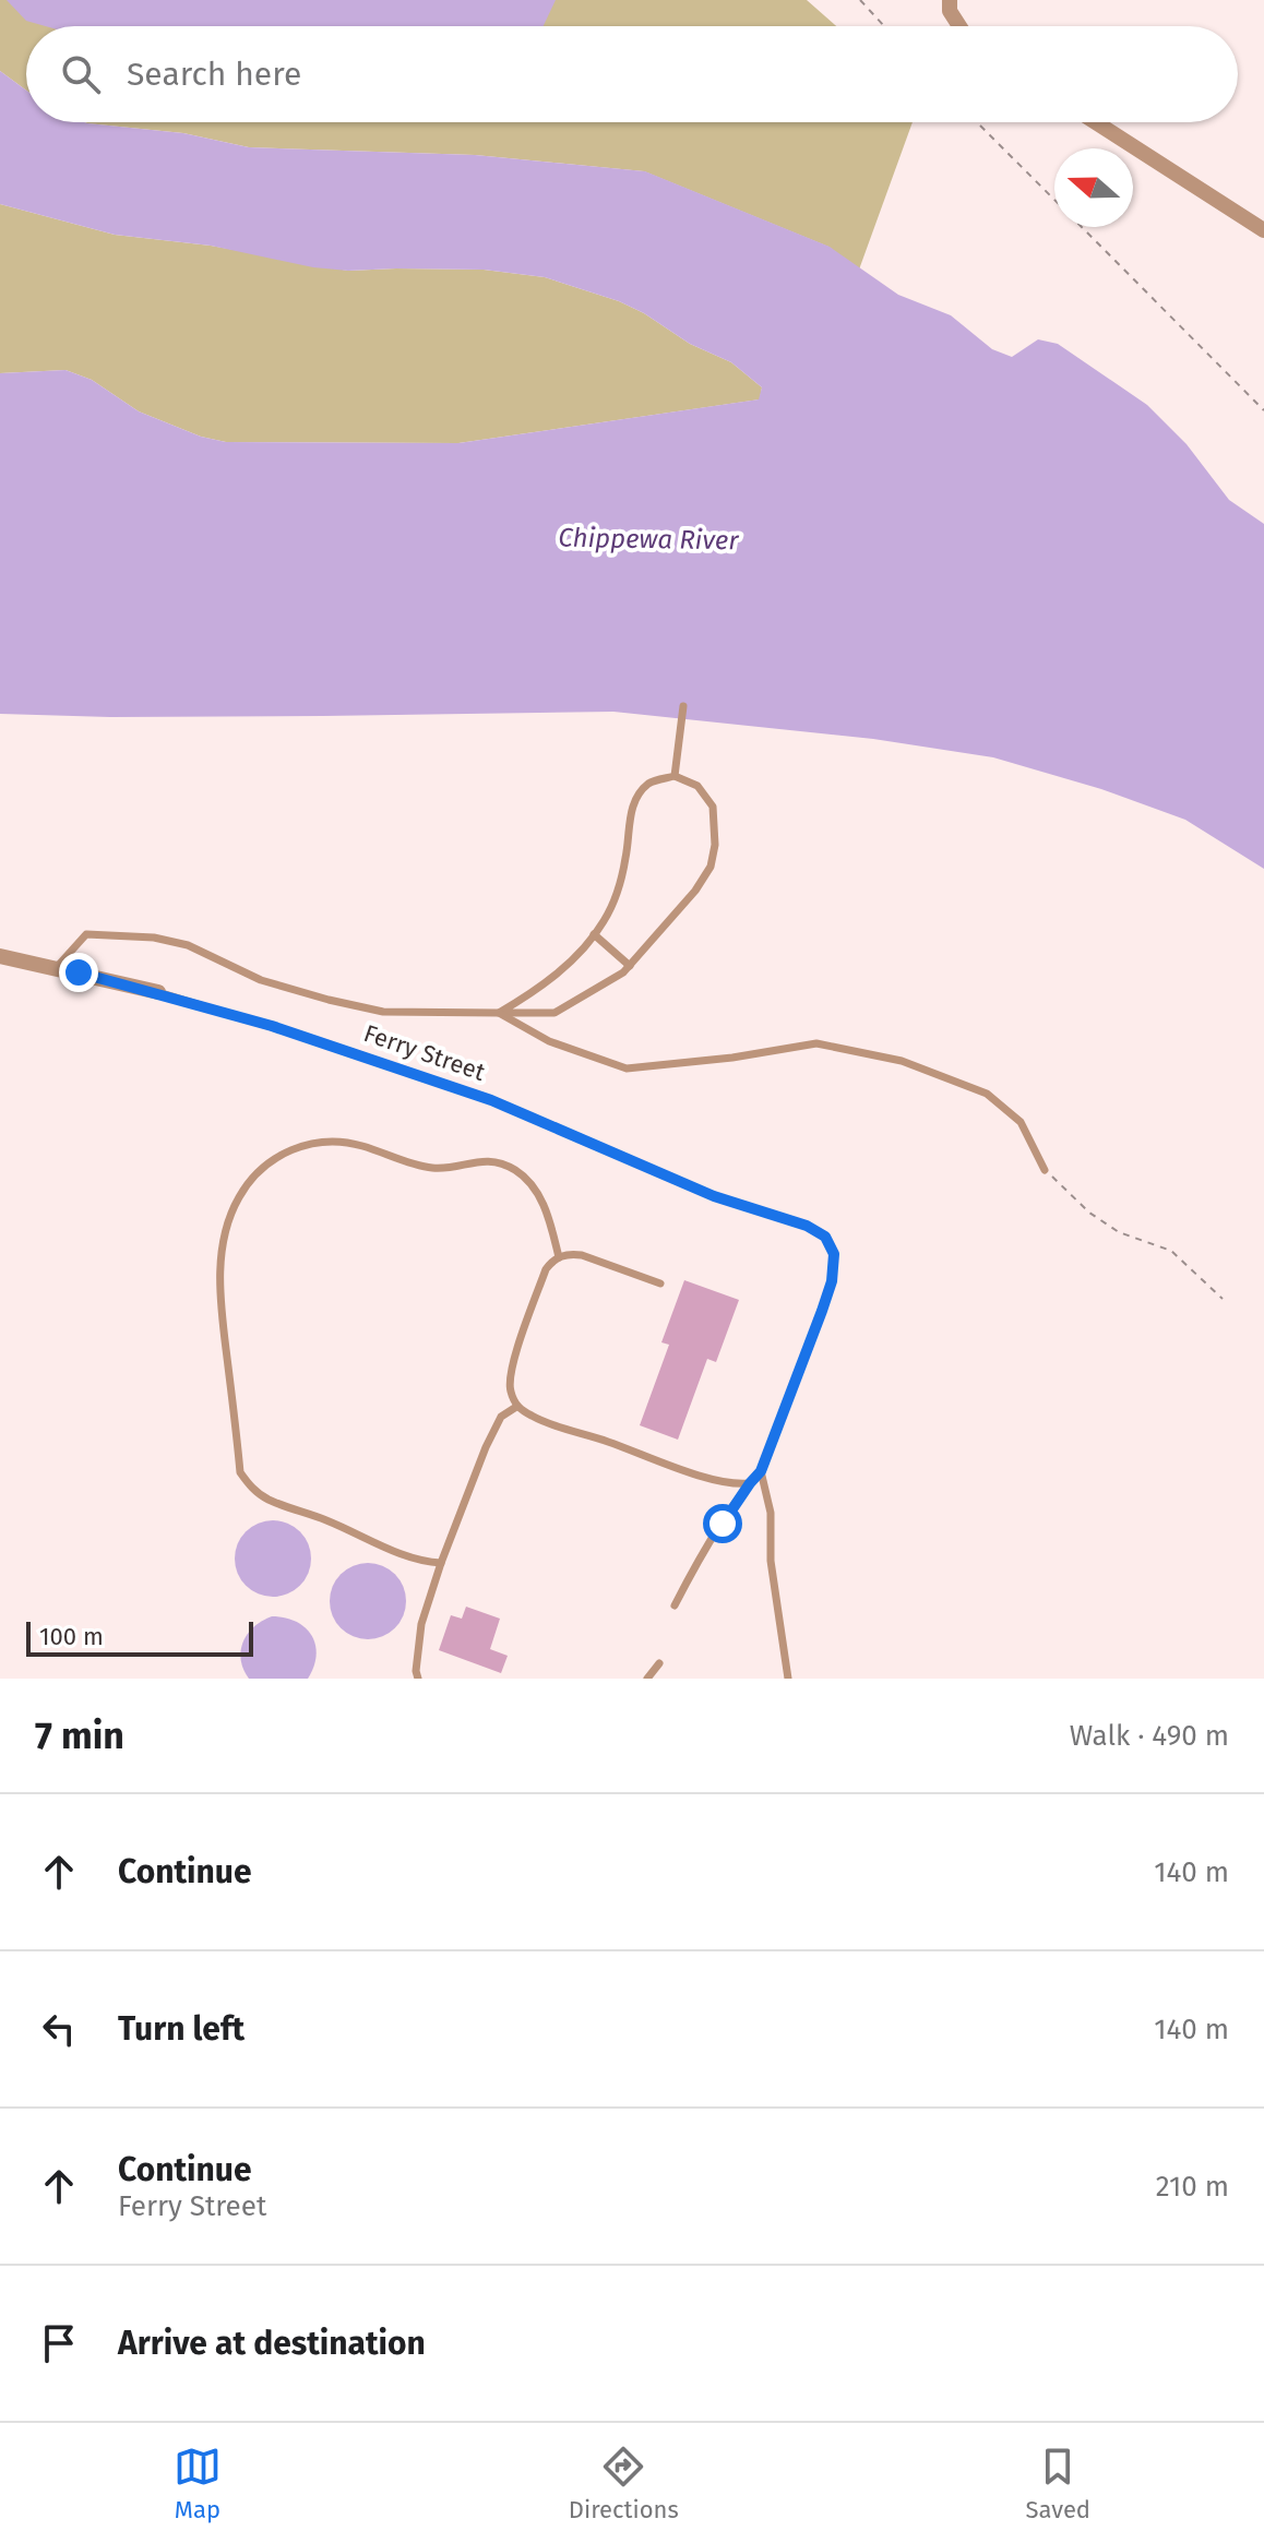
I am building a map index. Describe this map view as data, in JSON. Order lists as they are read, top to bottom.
{
  "streets": {
    "street": ["Ferry Street"]
  },
  "water": ["Chippewa River"],
  "scale_bar": "100 m",
  "north": "left",
  "page": {
    "search": "Search here",
    "scale": "100 m",
    "heading": ["7 min", "Walk · 490 m"],
    "list": [
      ["Continue", "140 m"],
      ["Turn left", "140 m"],
      ["Continue", "Ferry Street", "210 m"],
      "Arrive at destination"
    ],
    "nav": ["Map", "Directions", "Saved"]
  }
}
